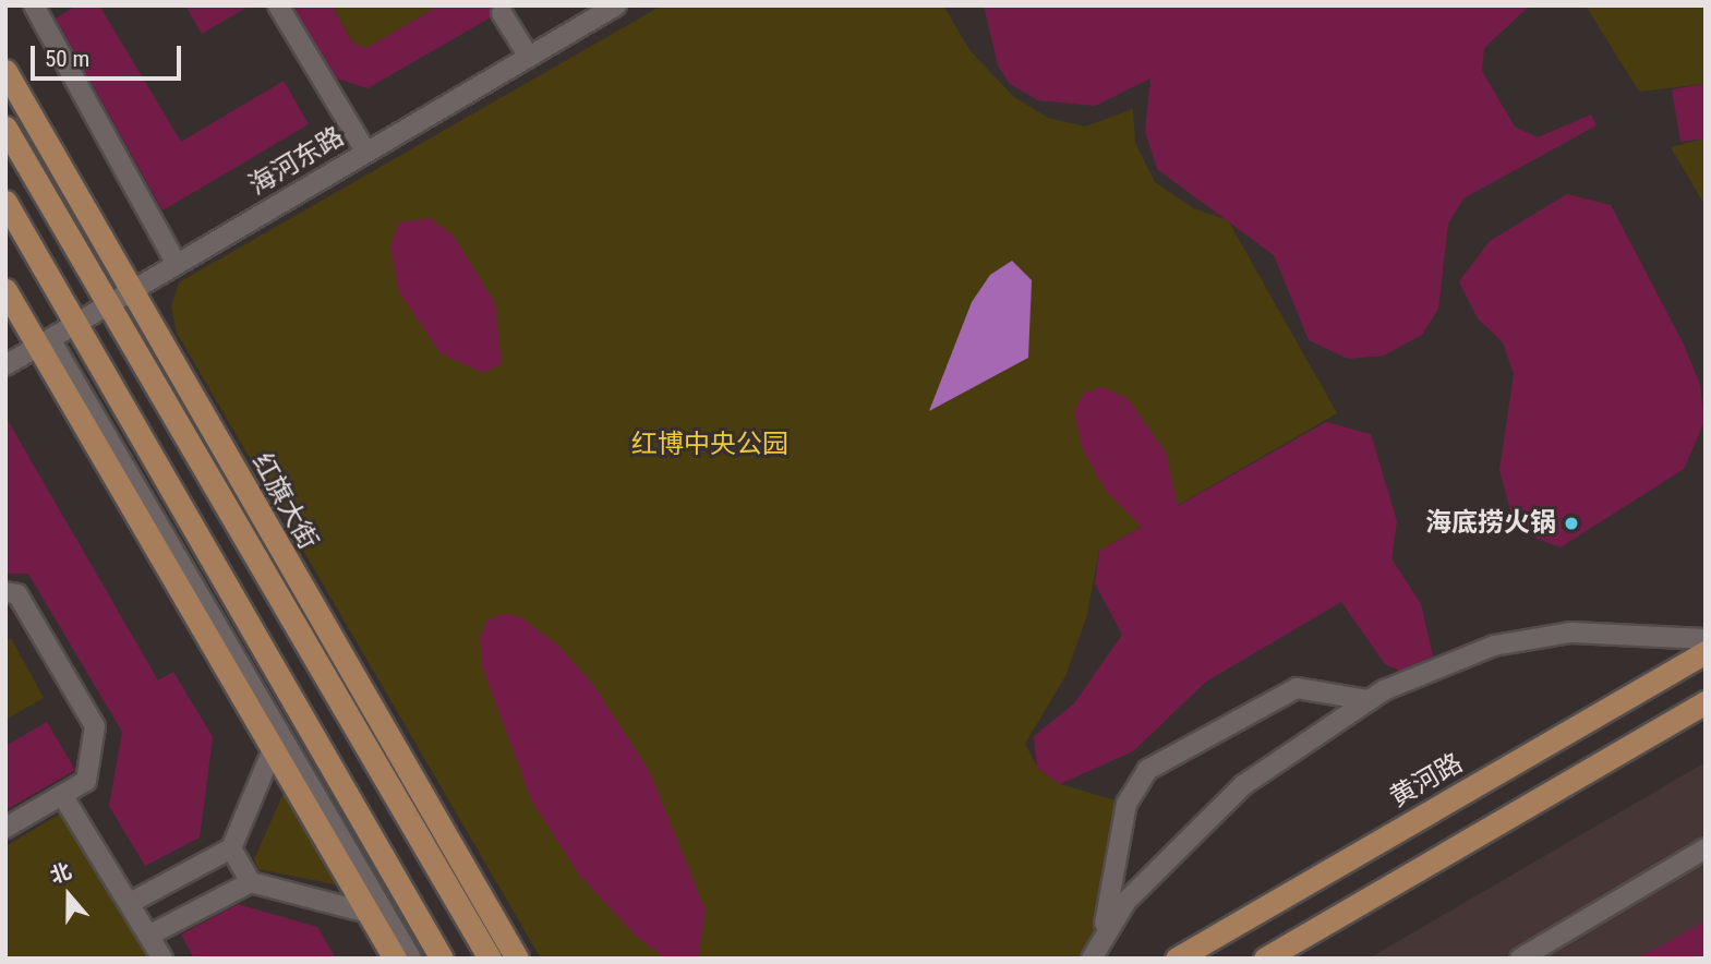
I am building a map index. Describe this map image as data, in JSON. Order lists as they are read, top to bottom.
{
  "streets": {
    "main road": ["红旗大街", "黄河路"],
    "street": ["海河东路"]
  },
  "crossings": [
    ["海河东路", "红旗大街"]
  ],
  "parks": ["红博中央公园"],
  "places": ["海底捞火锅"],
  "scale_bar": "50 m",
  "north": "top"
}
